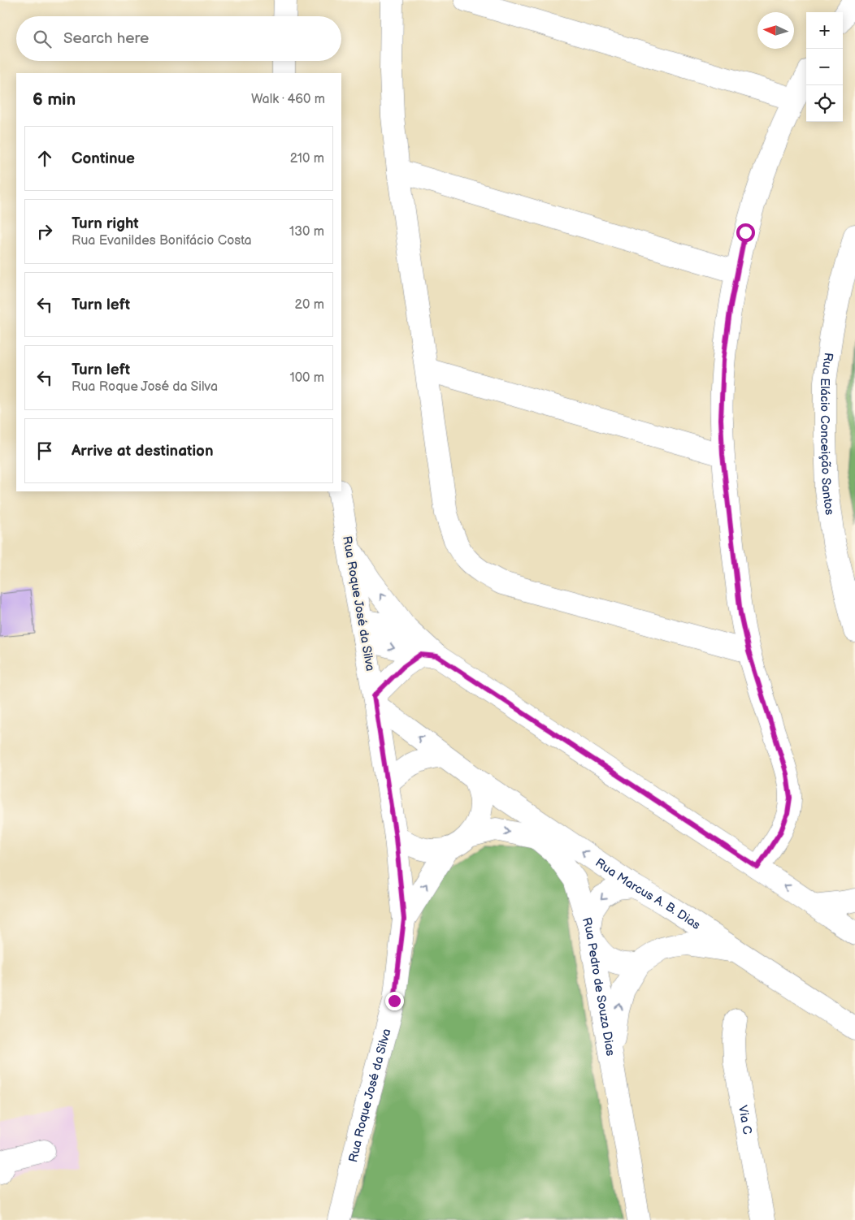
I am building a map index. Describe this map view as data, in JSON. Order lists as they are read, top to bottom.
{
  "streets": {
    "street": [
      "Rua Elácio Conceição Santos",
      "Rua Roque José da Silva",
      "Rua Marcus A. B. Dias",
      "Rua Pedro de Souza Dias",
      "Via C"
    ]
  },
  "crossings": [
    ["Rua Roque José da Silva", "Rua Marcus A. B. Dias"],
    ["Rua Roque José da Silva", "Rua Pedro de Souza Dias"],
    ["Rua Marcus A. B. Dias", "Rua Pedro de Souza Dias"]
  ],
  "north": "left",
  "page": {
    "map_buttons": ["+", "−"],
    "search": "Search here",
    "heading": ["6 min", "Walk · 460 m"],
    "list": [
      ["Continue", "210 m"],
      ["Turn right", "Rua Evanildes Bonifácio Costa", "130 m"],
      ["Turn left", "20 m"],
      ["Turn left", "Rua Roque José da Silva", "100 m"],
      "Arrive at destination"
    ]
  }
}
